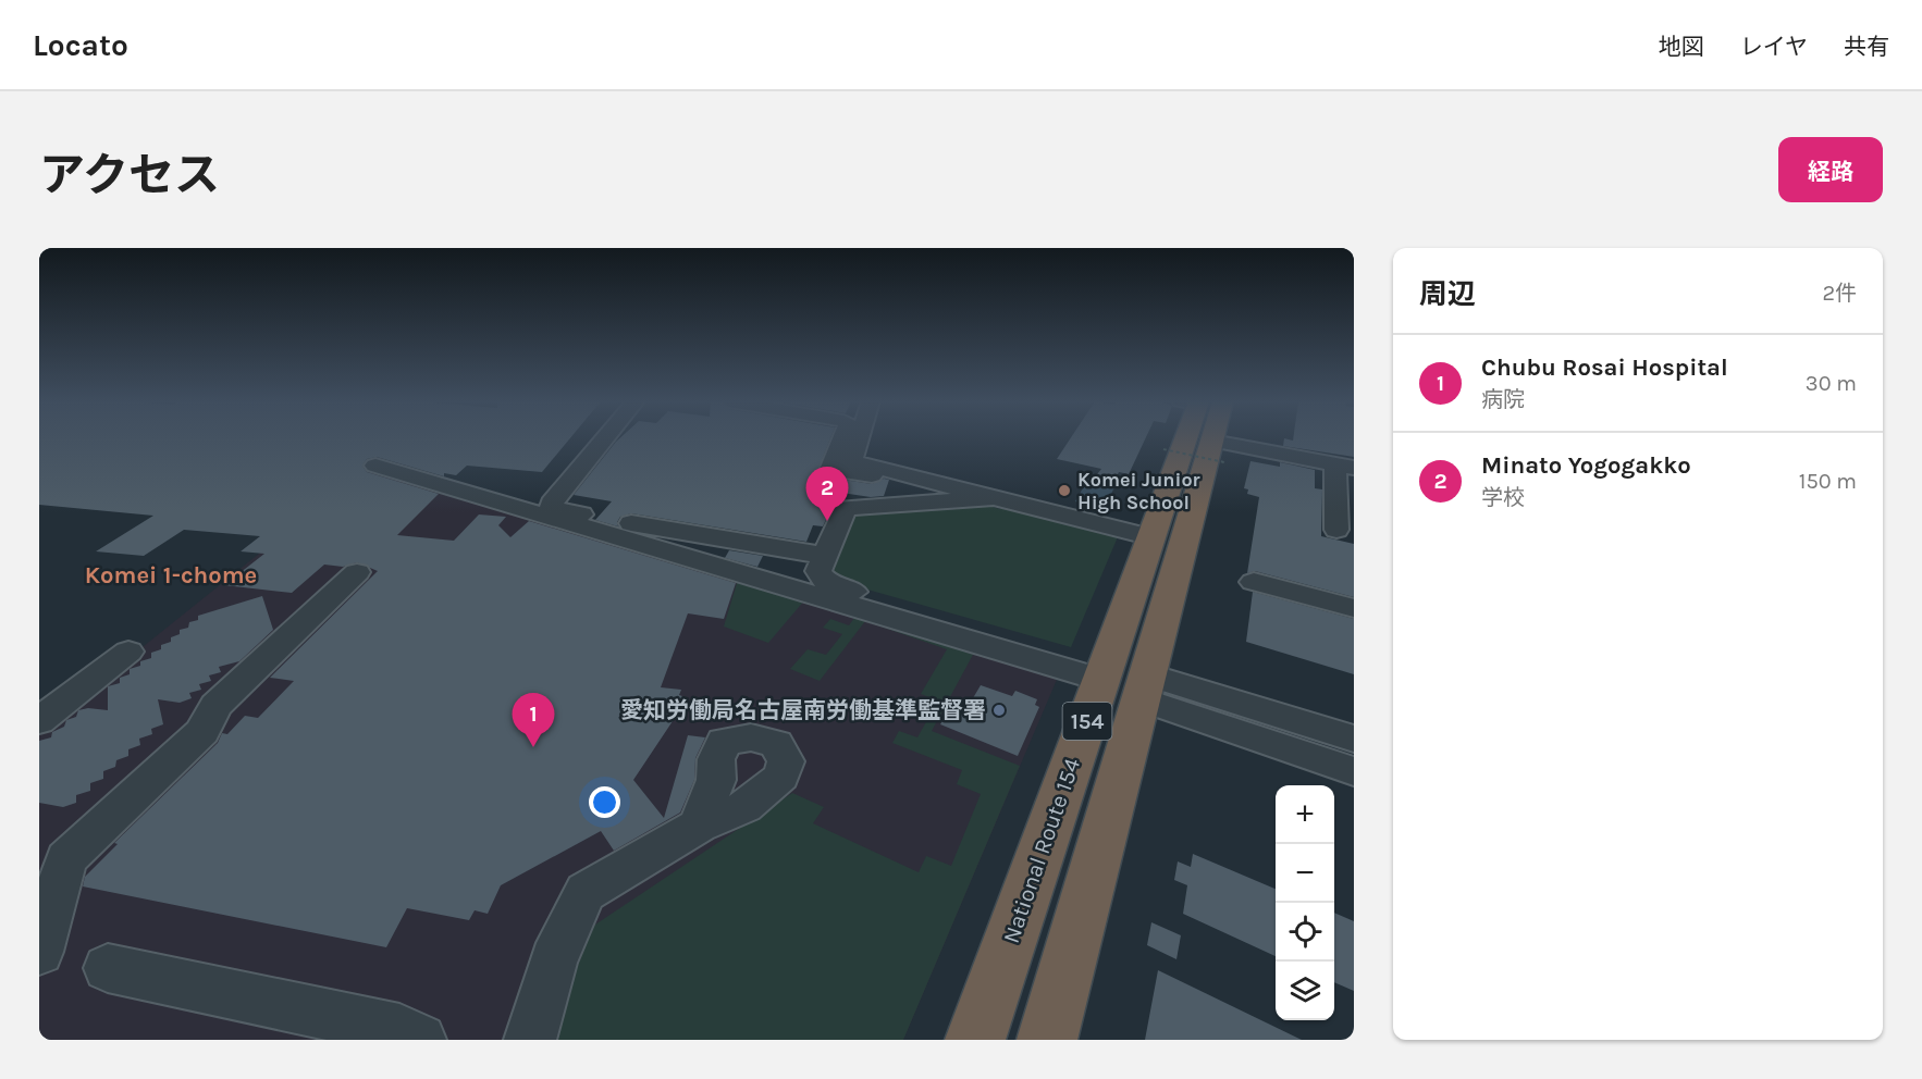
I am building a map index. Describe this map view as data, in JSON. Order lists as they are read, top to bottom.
{
  "streets": {
    "highway": ["154", "National Route 154"]
  },
  "districts": ["Komei 1-chome"],
  "places": ["Komei Junior High School", "愛知労働局名古屋南労働基準監督署"],
  "page": {
    "header": "Locato",
    "nav": ["地図", "レイヤ", "共有"],
    "title": "アクセス",
    "buttons": "経路",
    "heading": ["周辺", "2件"],
    "list": [
      {
        "mark": "1",
        "name": "Chubu Rosai Hospital",
        "note": "病院",
        "value": "30 m"
      },
      {
        "mark": "2",
        "name": "Minato Yogogakko",
        "note": "学校",
        "value": "150 m"
      }
    ],
    "pins": ["2", "1"],
    "map_buttons": ["+", "−"]
  }
}
